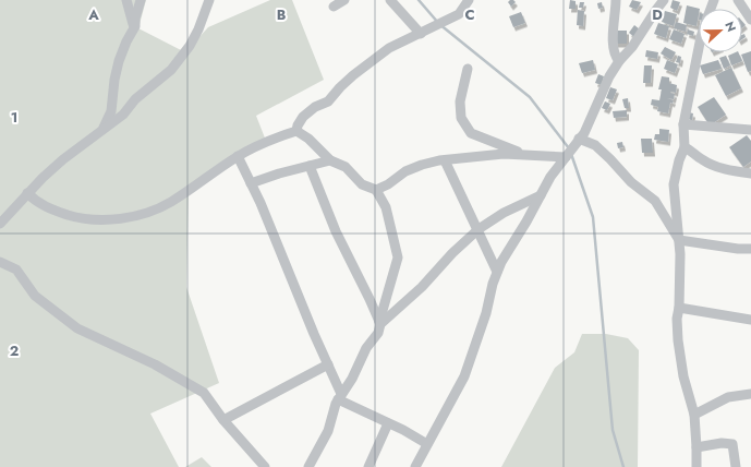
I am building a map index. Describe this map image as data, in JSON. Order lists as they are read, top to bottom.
{
  "north": "right",
  "grid": {
    "columns": [
      "A",
      "B",
      "C",
      "D"
    ],
    "rows": ["1", "2"]
  }
}
